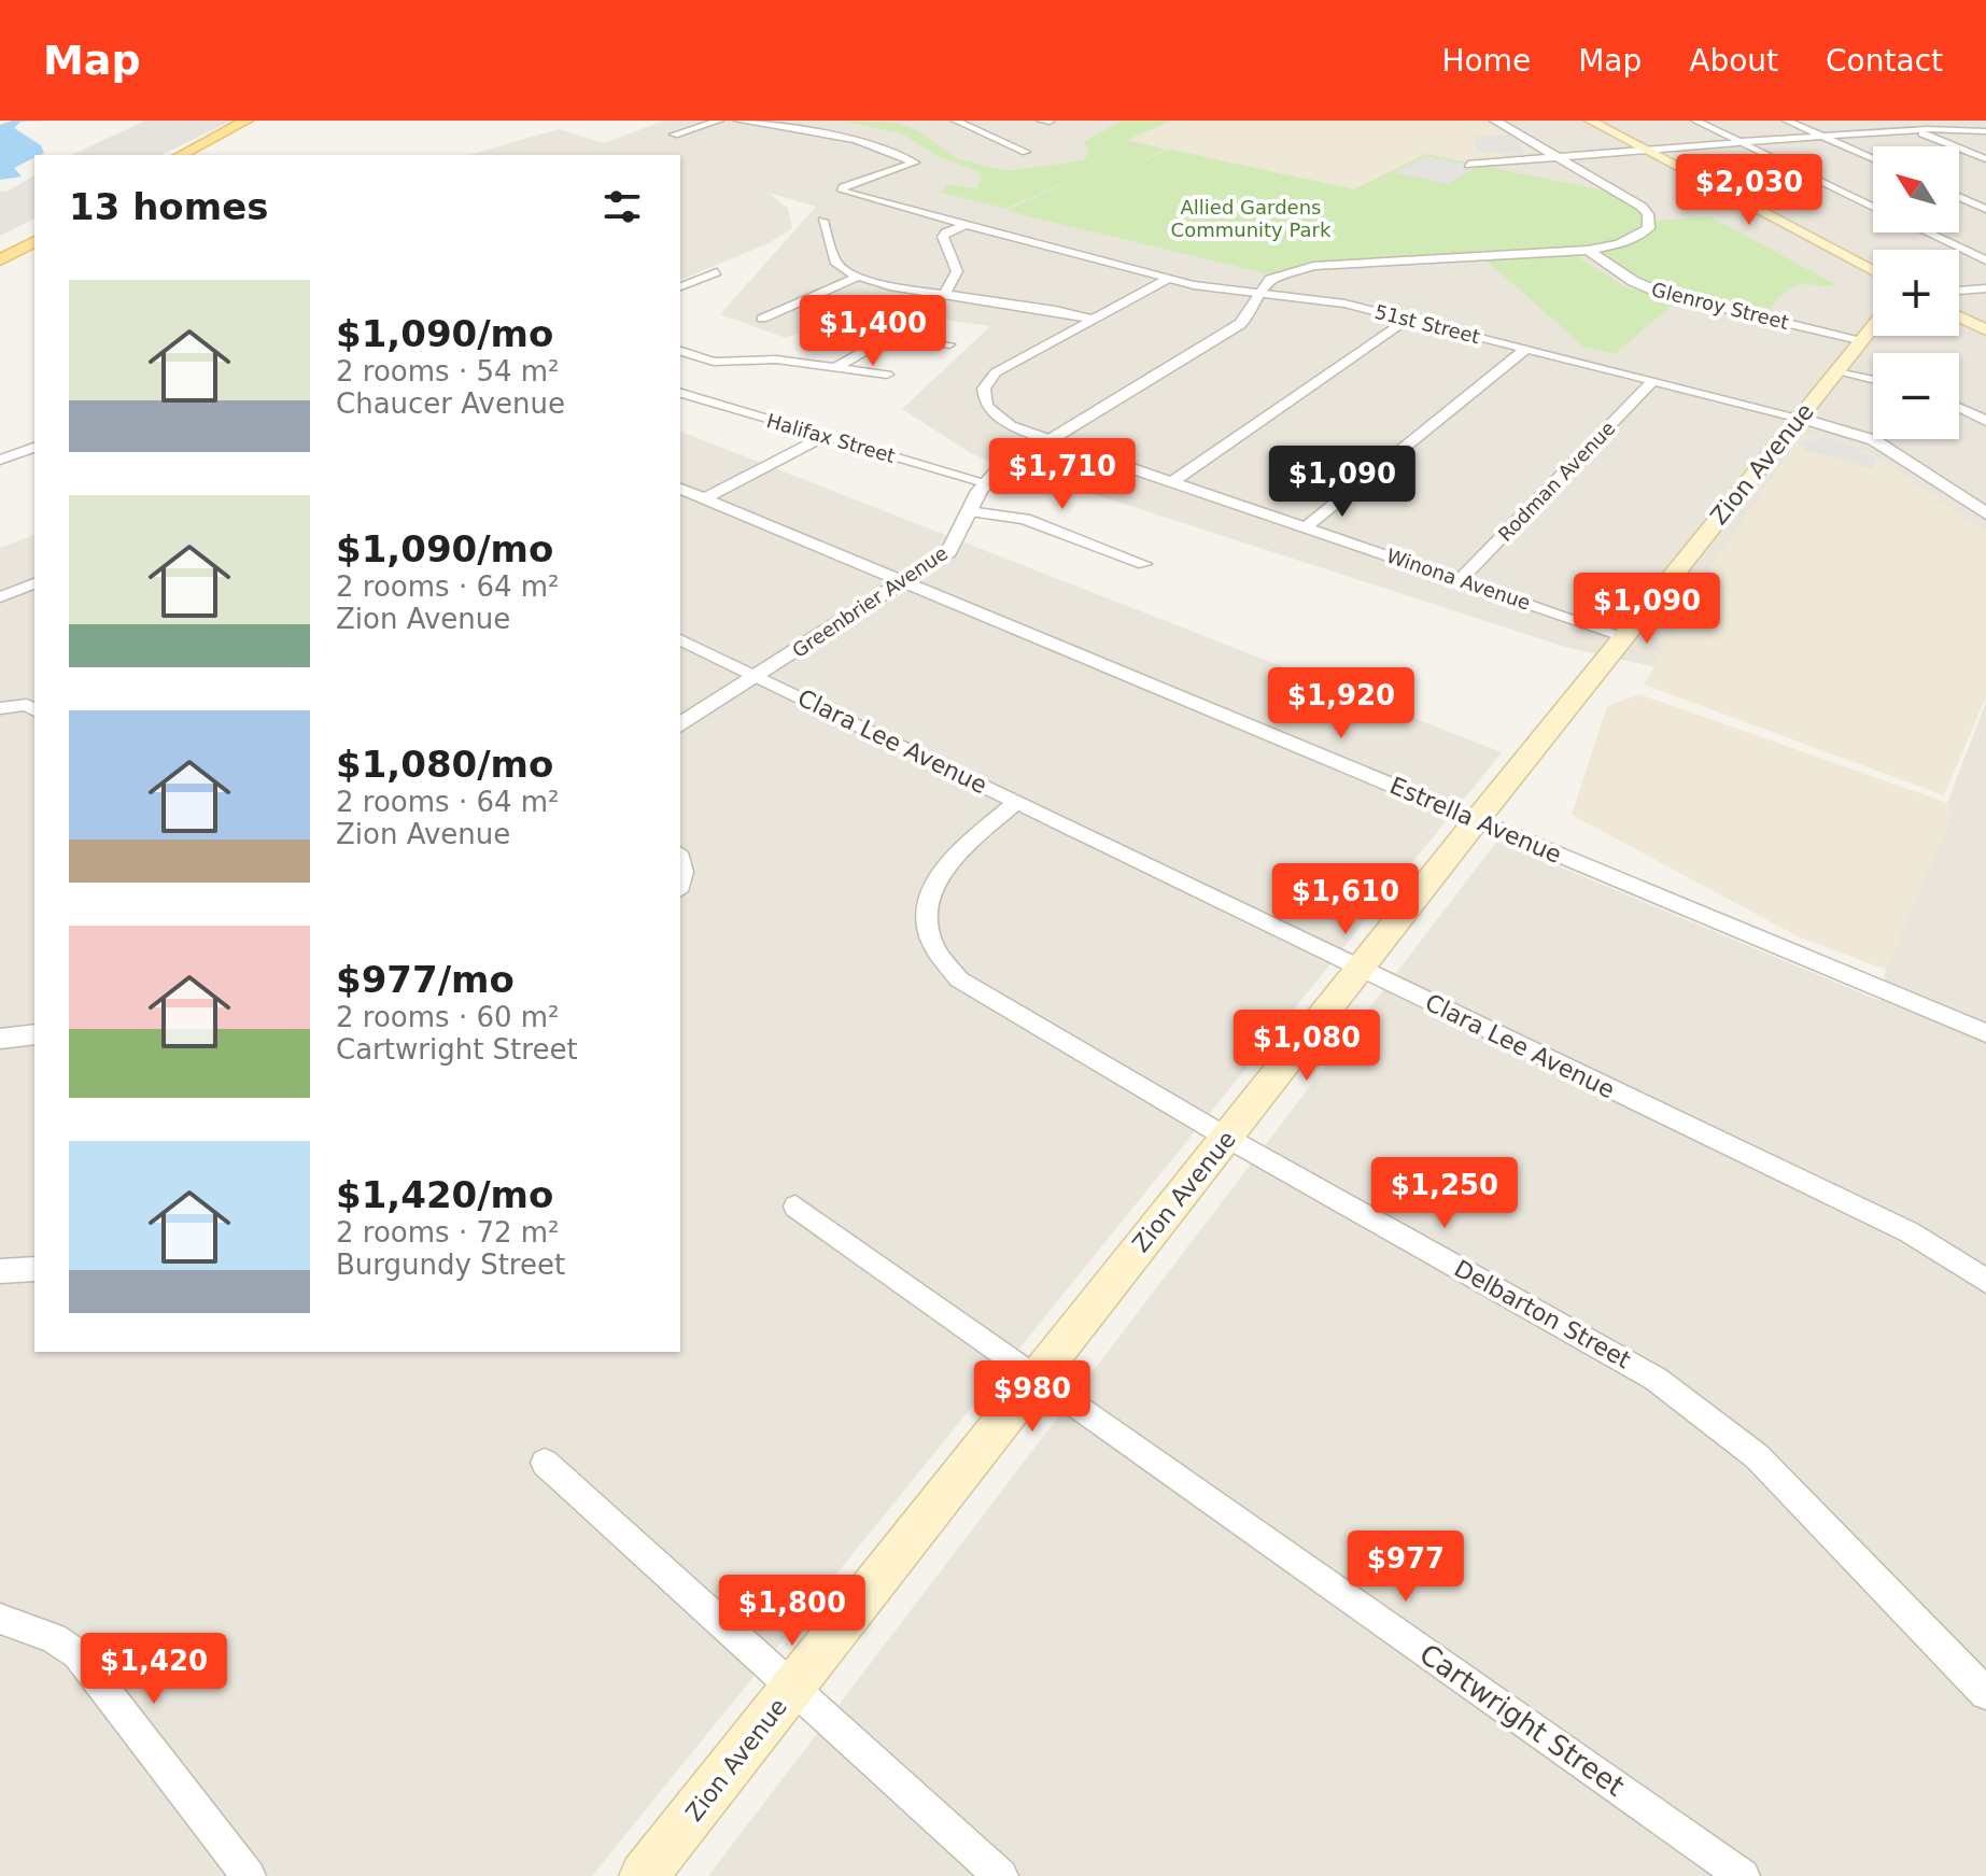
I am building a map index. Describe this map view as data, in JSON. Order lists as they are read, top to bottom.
{
  "streets": {
    "main road": ["Zion Avenue"],
    "street": [
      "Glenroy Street",
      "51st Street",
      "Halifax Street",
      "Rodman Avenue",
      "Winona Avenue",
      "Greenbrier Avenue",
      "Clara Lee Avenue",
      "Estrella Avenue",
      "Delbarton Street",
      "Cartwright Street"
    ]
  },
  "crossings": [
    ["Glenroy Street", "Zion Avenue"],
    ["Glenroy Street", "Greenbrier Avenue"],
    ["51st Street", "Zion Avenue"],
    ["51st Street", "Rodman Avenue"],
    ["51st Street", "Greenbrier Avenue"],
    ["Halifax Street", "Greenbrier Avenue"],
    ["Zion Avenue", "Winona Avenue"],
    ["Zion Avenue", "Clara Lee Avenue"],
    ["Zion Avenue", "Estrella Avenue"],
    ["Zion Avenue", "Delbarton Street"],
    ["Zion Avenue", "Cartwright Street"],
    ["Rodman Avenue", "Winona Avenue"],
    ["Winona Avenue", "Greenbrier Avenue"],
    ["Greenbrier Avenue", "Clara Lee Avenue"],
    ["Greenbrier Avenue", "Estrella Avenue"],
    ["Clara Lee Avenue", "Delbarton Street"]
  ],
  "parks": ["Allied Gardens Community Park"],
  "north": "top left",
  "page": {
    "header": "Map",
    "nav": [
      "Home",
      "Map",
      "About",
      "Contact"
    ],
    "map_buttons": ["+", "−"],
    "price": [
      "$2,030",
      "$1,400",
      "$1,710",
      "$1,090",
      "$1,090",
      "$1,920",
      "$1,610",
      "$1,080",
      "$1,250",
      "$980",
      "$977",
      "$1,800",
      "$1,420"
    ],
    "heading": "13 homes",
    "list": [
      {
        "name": "$1,090/mo",
        "note": "2 rooms · 54 m² · Chaucer Avenue"
      },
      {
        "name": "$1,090/mo",
        "note": "2 rooms · 64 m² · Zion Avenue"
      },
      {
        "name": "$1,080/mo",
        "note": "2 rooms · 64 m² · Zion Avenue"
      },
      {
        "name": "$977/mo",
        "note": "2 rooms · 60 m² · Cartwright Street"
      },
      {
        "name": "$1,420/mo",
        "note": "2 rooms · 72 m² · Burgundy Street"
      }
    ]
  }
}
